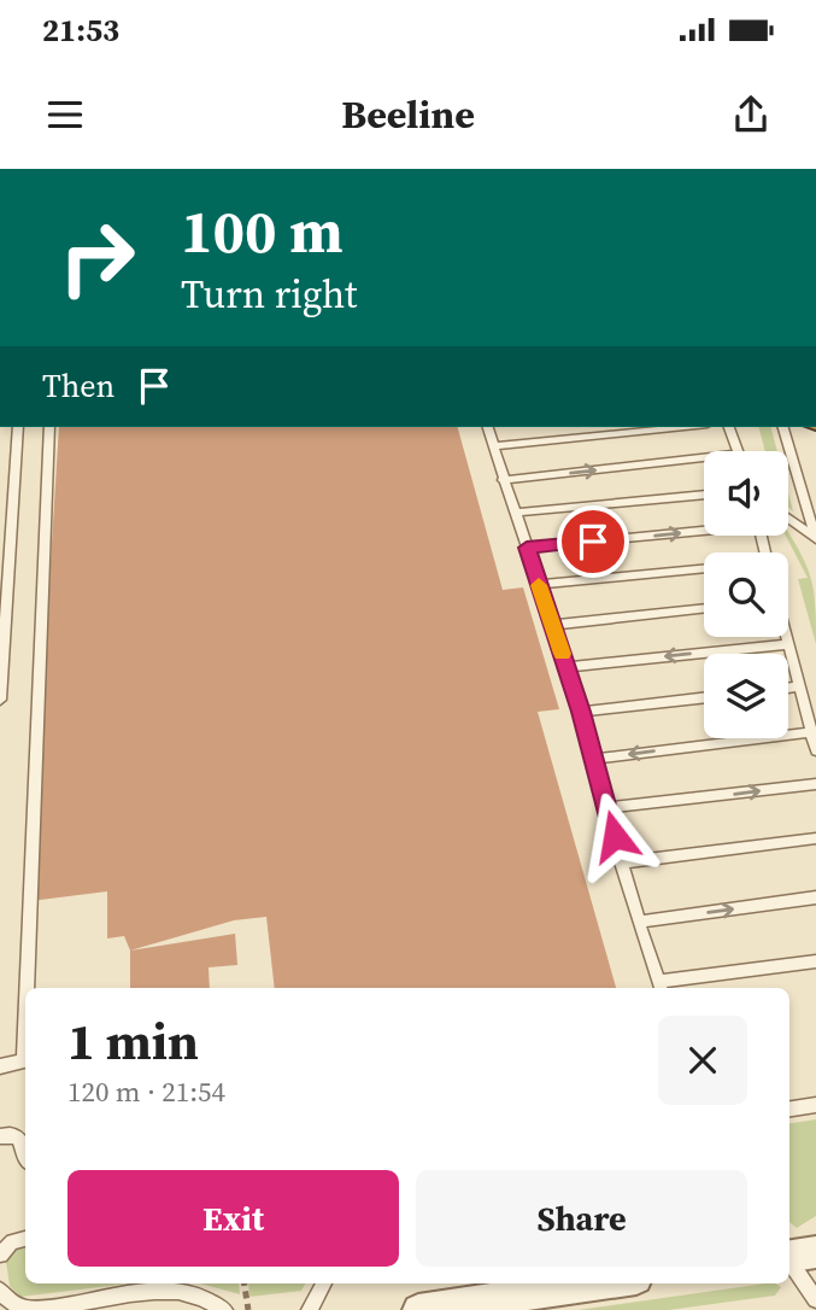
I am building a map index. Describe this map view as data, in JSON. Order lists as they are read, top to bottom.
{
  "page": {
    "status": "21:53",
    "header": "Beeline",
    "turn": ["100 m", "Turn right"],
    "then": "Then",
    "heading": ["1 min", "120 m · 21:54"],
    "buttons": ["Exit", "Share"]
  }
}
